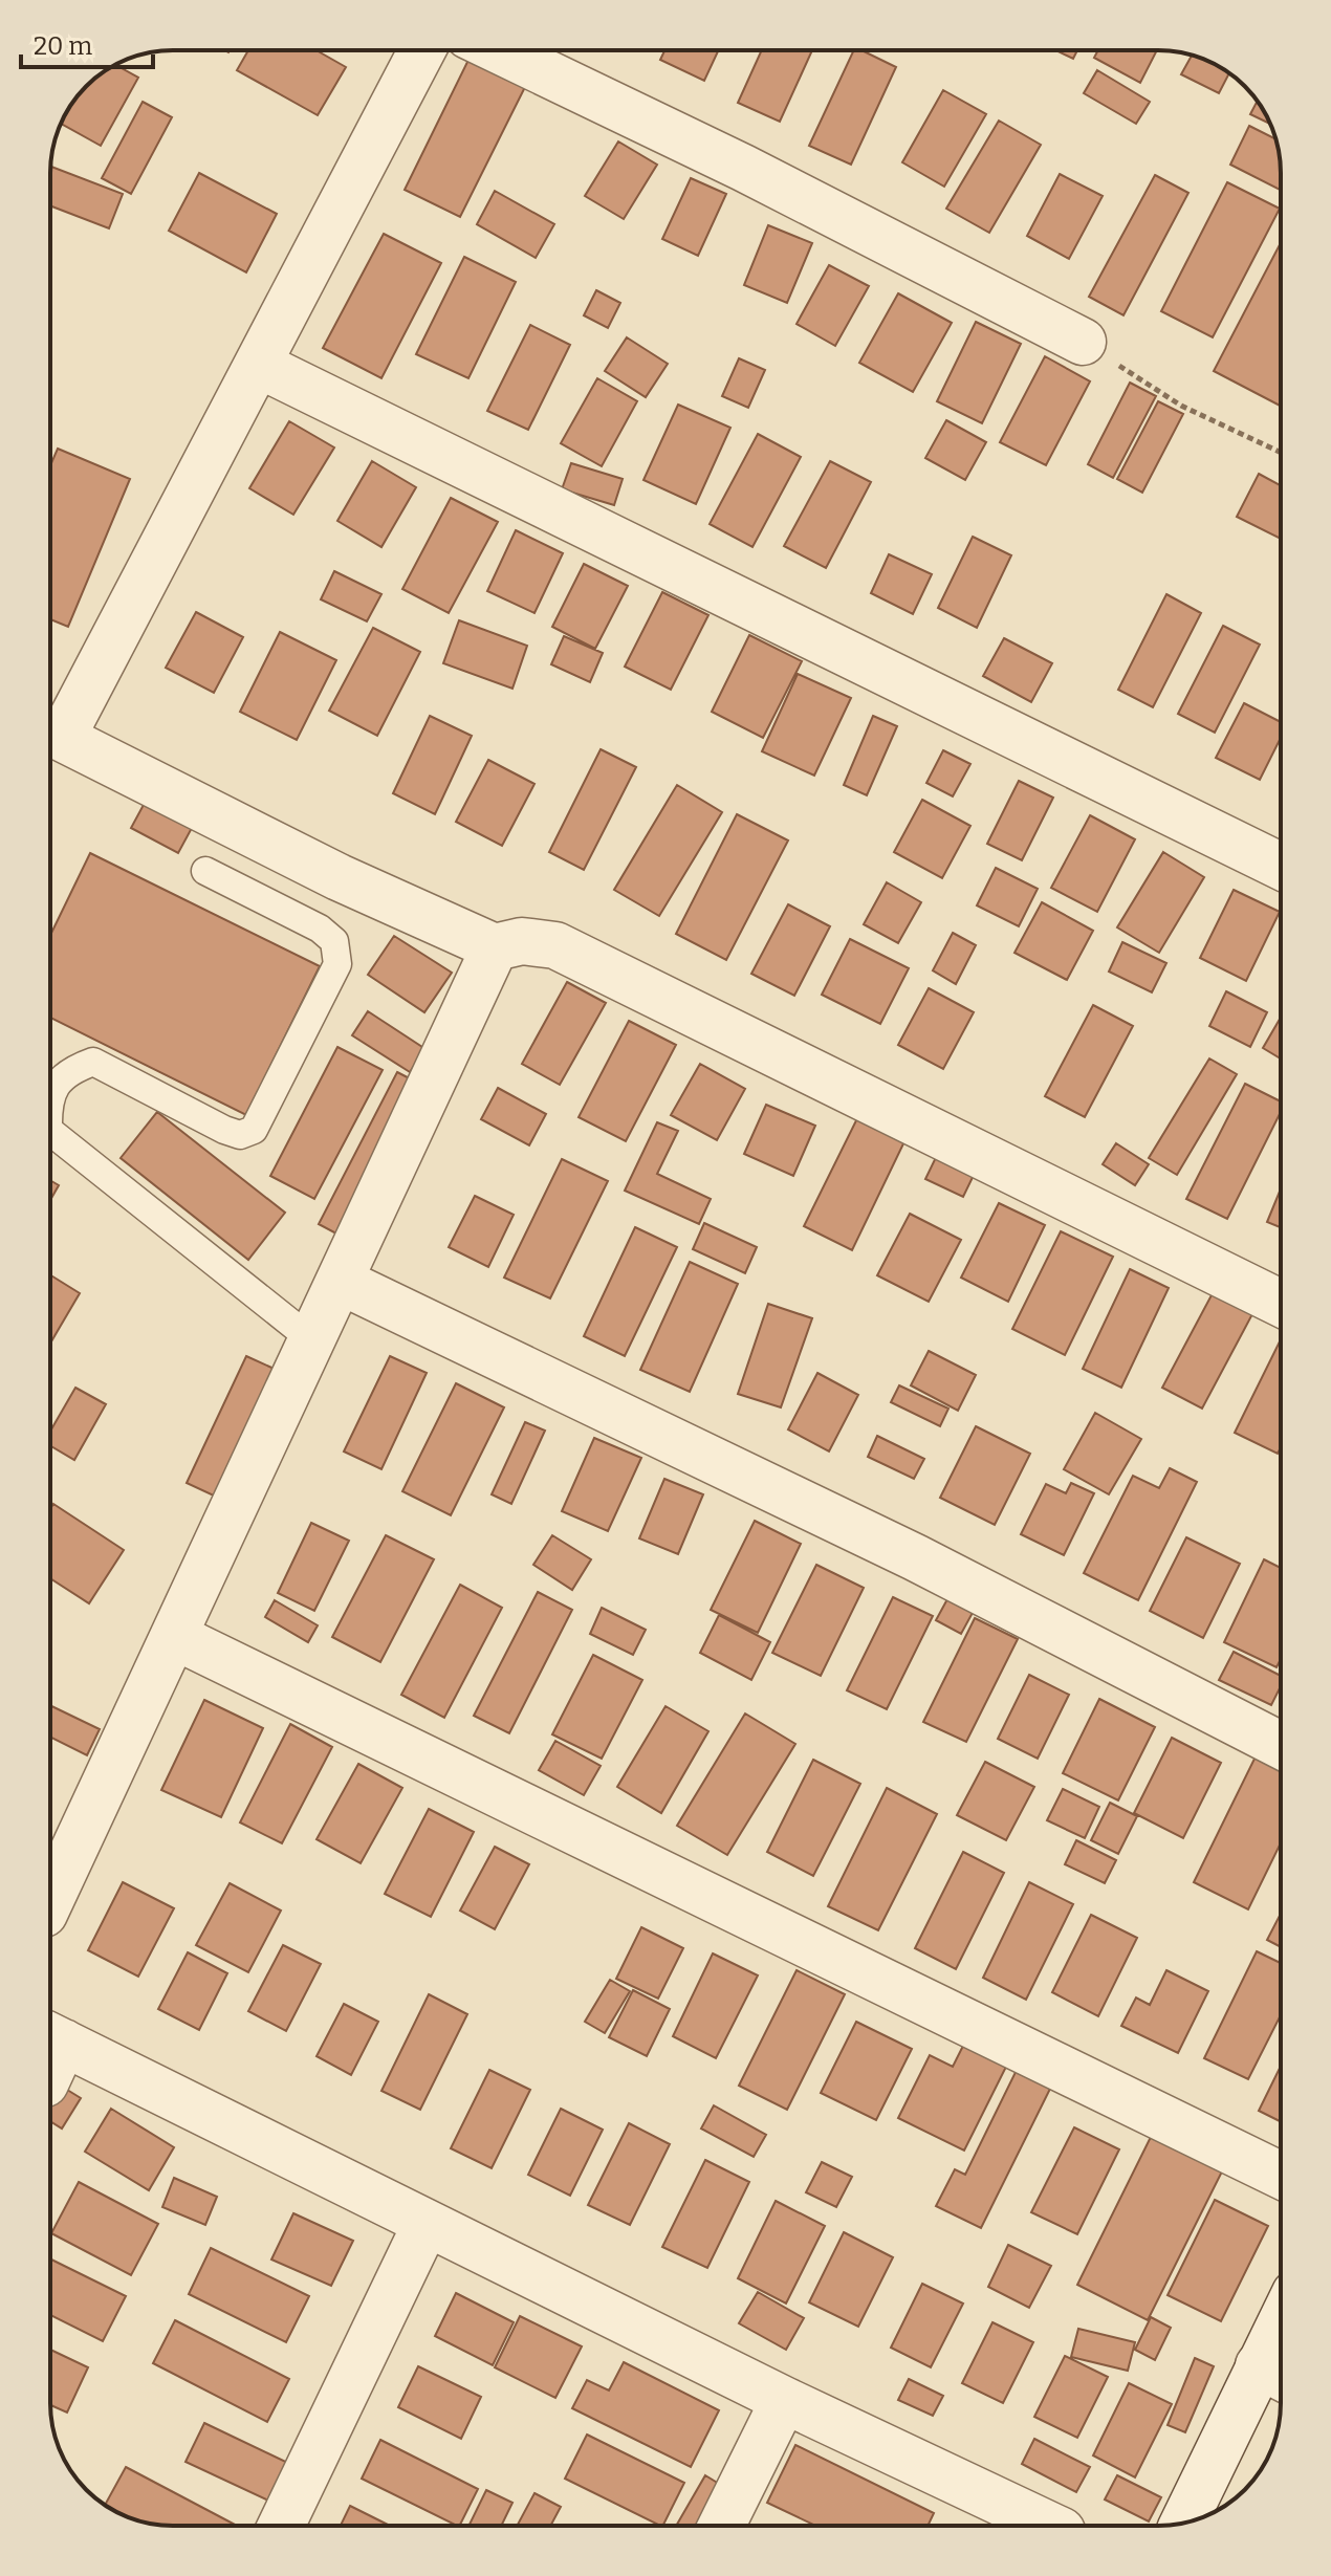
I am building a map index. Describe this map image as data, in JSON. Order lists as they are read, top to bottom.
{
  "scale_bar": "20 m"
}
